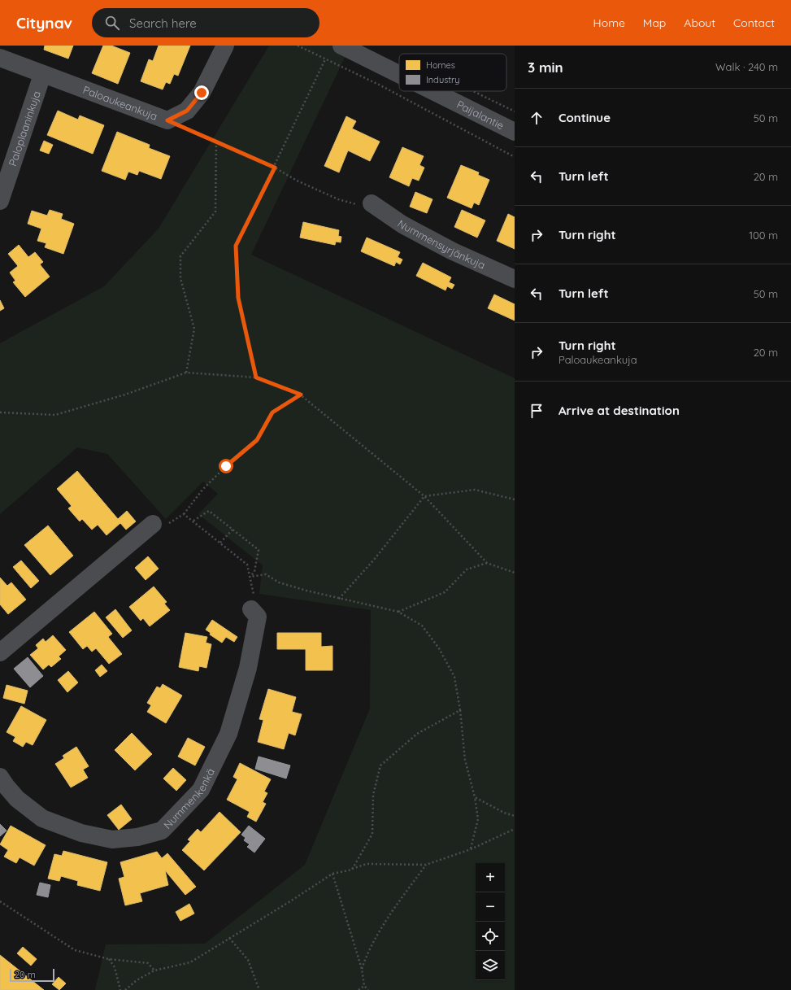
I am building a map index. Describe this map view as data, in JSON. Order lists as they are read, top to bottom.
{
  "streets": {
    "street": [
      "Paloaukeankuja",
      "Paijalantie",
      "Paloplaaninkuja",
      "Nummensyrjänkuja",
      "Nummenkenkä"
    ]
  },
  "crossings": [
    ["Paloaukeankuja", "Paloplaaninkuja"]
  ],
  "legend": ["Homes", "Industry"],
  "scale_bar": "20 m",
  "page": {
    "header": "Citynav",
    "search": "Search here",
    "nav": [
      "Home",
      "Map",
      "About",
      "Contact"
    ],
    "heading": ["3 min", "Walk · 240 m"],
    "list": [
      ["Continue", "50 m"],
      ["Turn left", "20 m"],
      ["Turn right", "100 m"],
      ["Turn left", "50 m"],
      ["Turn right", "Paloaukeankuja", "20 m"],
      "Arrive at destination"
    ],
    "map_buttons": ["+", "−"],
    "scale": "20 m"
  }
}
